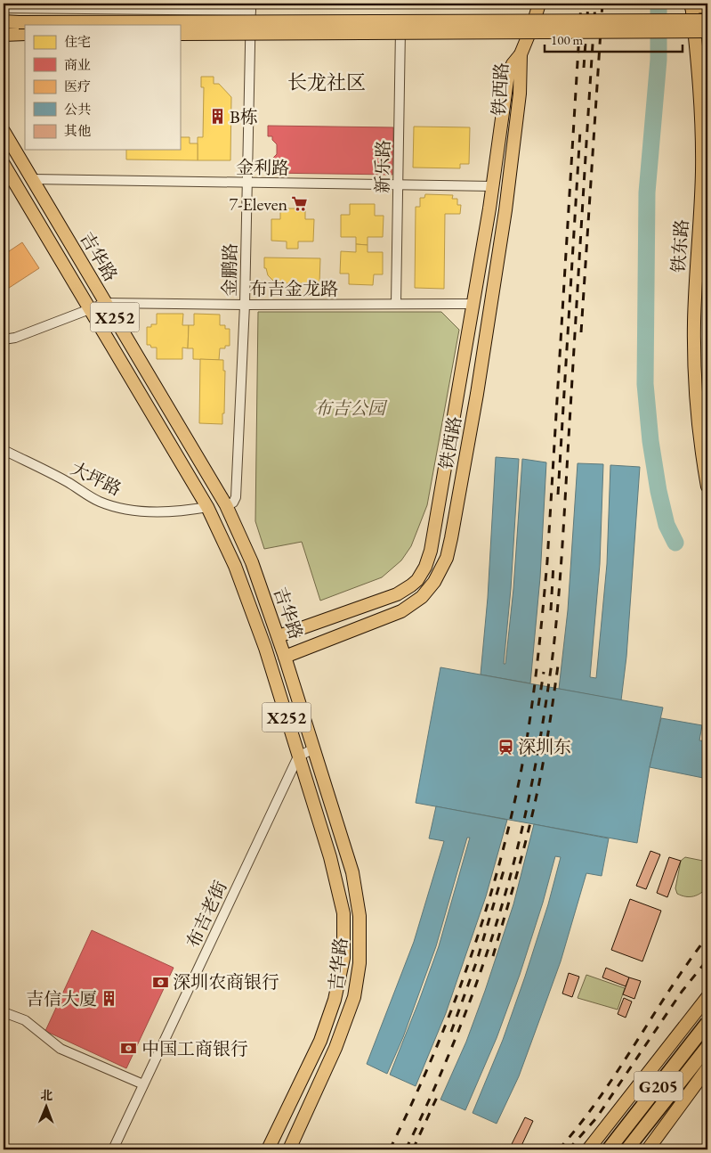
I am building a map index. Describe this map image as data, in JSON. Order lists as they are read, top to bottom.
{
  "streets": {
    "highway": ["G205"],
    "main road": [
      "铁西路",
      "铁东路",
      "吉华路",
      "X252"
    ],
    "street": [
      "新乐路",
      "金利路",
      "金鹏路",
      "布吉金龙路",
      "大坪路",
      "布吉老街"
    ]
  },
  "crossings": [
    ["铁西路", "金利路"],
    ["铁西路", "吉华路"],
    ["铁西路", "布吉金龙路"],
    ["新乐路", "金利路"],
    ["新乐路", "布吉金龙路"],
    ["金利路", "吉华路"],
    ["金利路", "金鹏路"],
    ["吉华路", "金鹏路"],
    ["吉华路", "布吉金龙路"],
    ["吉华路", "大坪路"],
    ["吉华路", "布吉老街"],
    ["金鹏路", "布吉金龙路"]
  ],
  "districts": ["长龙社区"],
  "parks": ["布吉公园"],
  "places": {
    "building": ["B栋", "吉信大厦"],
    "supermarket": ["7-Eleven"],
    "station": ["深圳东"],
    "bank": ["深圳农商银行", "中国工商银行"]
  },
  "legend": [
    "住宅",
    "商业",
    "医疗",
    "公共",
    "其他"
  ],
  "scale_bar": "100 m",
  "north": "top"
}
